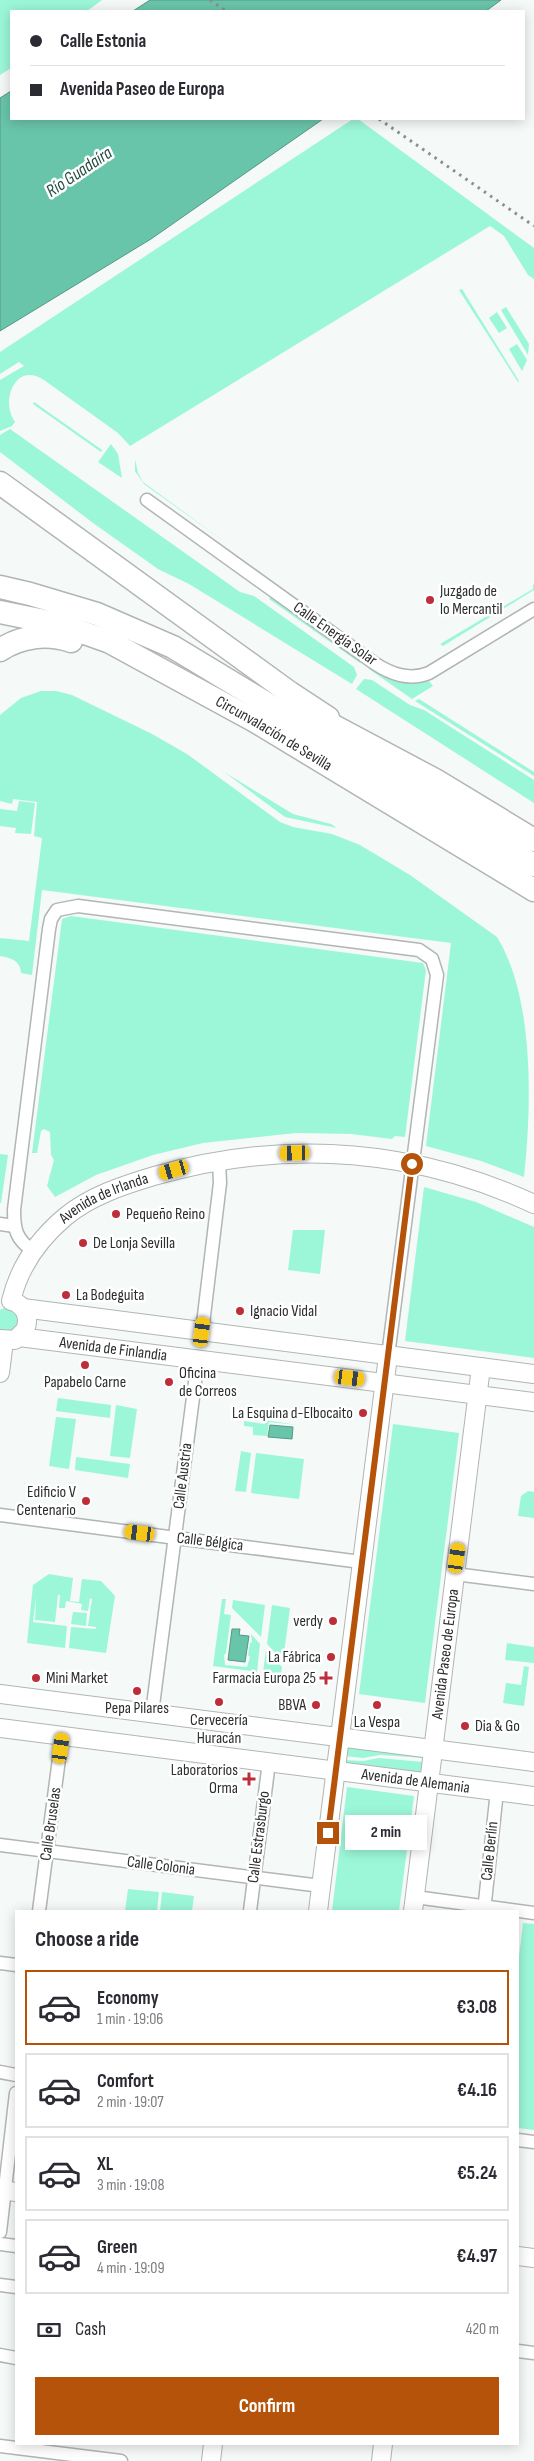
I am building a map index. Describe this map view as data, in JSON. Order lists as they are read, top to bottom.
{
  "streets": {
    "highway": ["Circunvalación de Sevilla"],
    "main road": [
      "Avenida de Irlanda",
      "Avenida de Finlandia",
      "Avenida Paseo de Europa",
      "Avenida de Alemania"
    ],
    "street": [
      "Calle Energía Solar",
      "Calle Austria",
      "Calle Bélgica",
      "Calle Bruselas",
      "Calle Estrasburgo",
      "Calle Berlín",
      "Calle Colonia"
    ]
  },
  "crossings": [
    ["Avenida de Irlanda", "Avenida de Finlandia"],
    ["Avenida de Finlandia", "Calle Austria"],
    ["Avenida de Finlandia", "Avenida Paseo de Europa"],
    ["Calle Austria", "Calle Bélgica"],
    ["Calle Austria", "Avenida de Alemania"],
    ["Avenida Paseo de Europa", "Avenida de Alemania"],
    ["Avenida de Alemania", "Calle Bruselas"],
    ["Avenida de Alemania", "Calle Estrasburgo"],
    ["Avenida de Alemania", "Calle Berlín"],
    ["Calle Bruselas", "Calle Colonia"],
    ["Calle Estrasburgo", "Calle Colonia"]
  ],
  "water": ["Río Guadaíra"],
  "places": {
    "other": [
      "Juzgado de lo Mercantil",
      "Pequeño Reino",
      "De Lonja Sevilla",
      "La Bodeguita",
      "Ignacio Vidal",
      "Papabelo Carne",
      "Oficina de Correos",
      "La Esquina d-Elbocaito",
      "Edificio V Centenario",
      "verdy",
      "La Fábrica",
      "Mini Market",
      "Pepa Pilares",
      "Cervecería Huracán",
      "BBVA",
      "La Vespa",
      "Dia & Go"
    ],
    "health": ["Farmacia Europa 25", "Laboratorios Orma"]
  },
  "page": {
    "banner": ["Calle Estonia", "Avenida Paseo de Europa"],
    "bubble": "2 min",
    "heading": "Choose a ride",
    "list": [
      {
        "name": "Economy",
        "note": "1 min · 19:06",
        "value": "€3.08"
      },
      {
        "name": "Comfort",
        "note": "2 min · 19:07",
        "value": "€4.16"
      },
      {
        "name": "XL",
        "note": "3 min · 19:08",
        "value": "€5.24"
      },
      {
        "name": "Green",
        "note": "4 min · 19:09",
        "value": "€4.97"
      }
    ],
    "pay": ["Cash", "420 m"],
    "buttons": "Confirm"
  }
}
